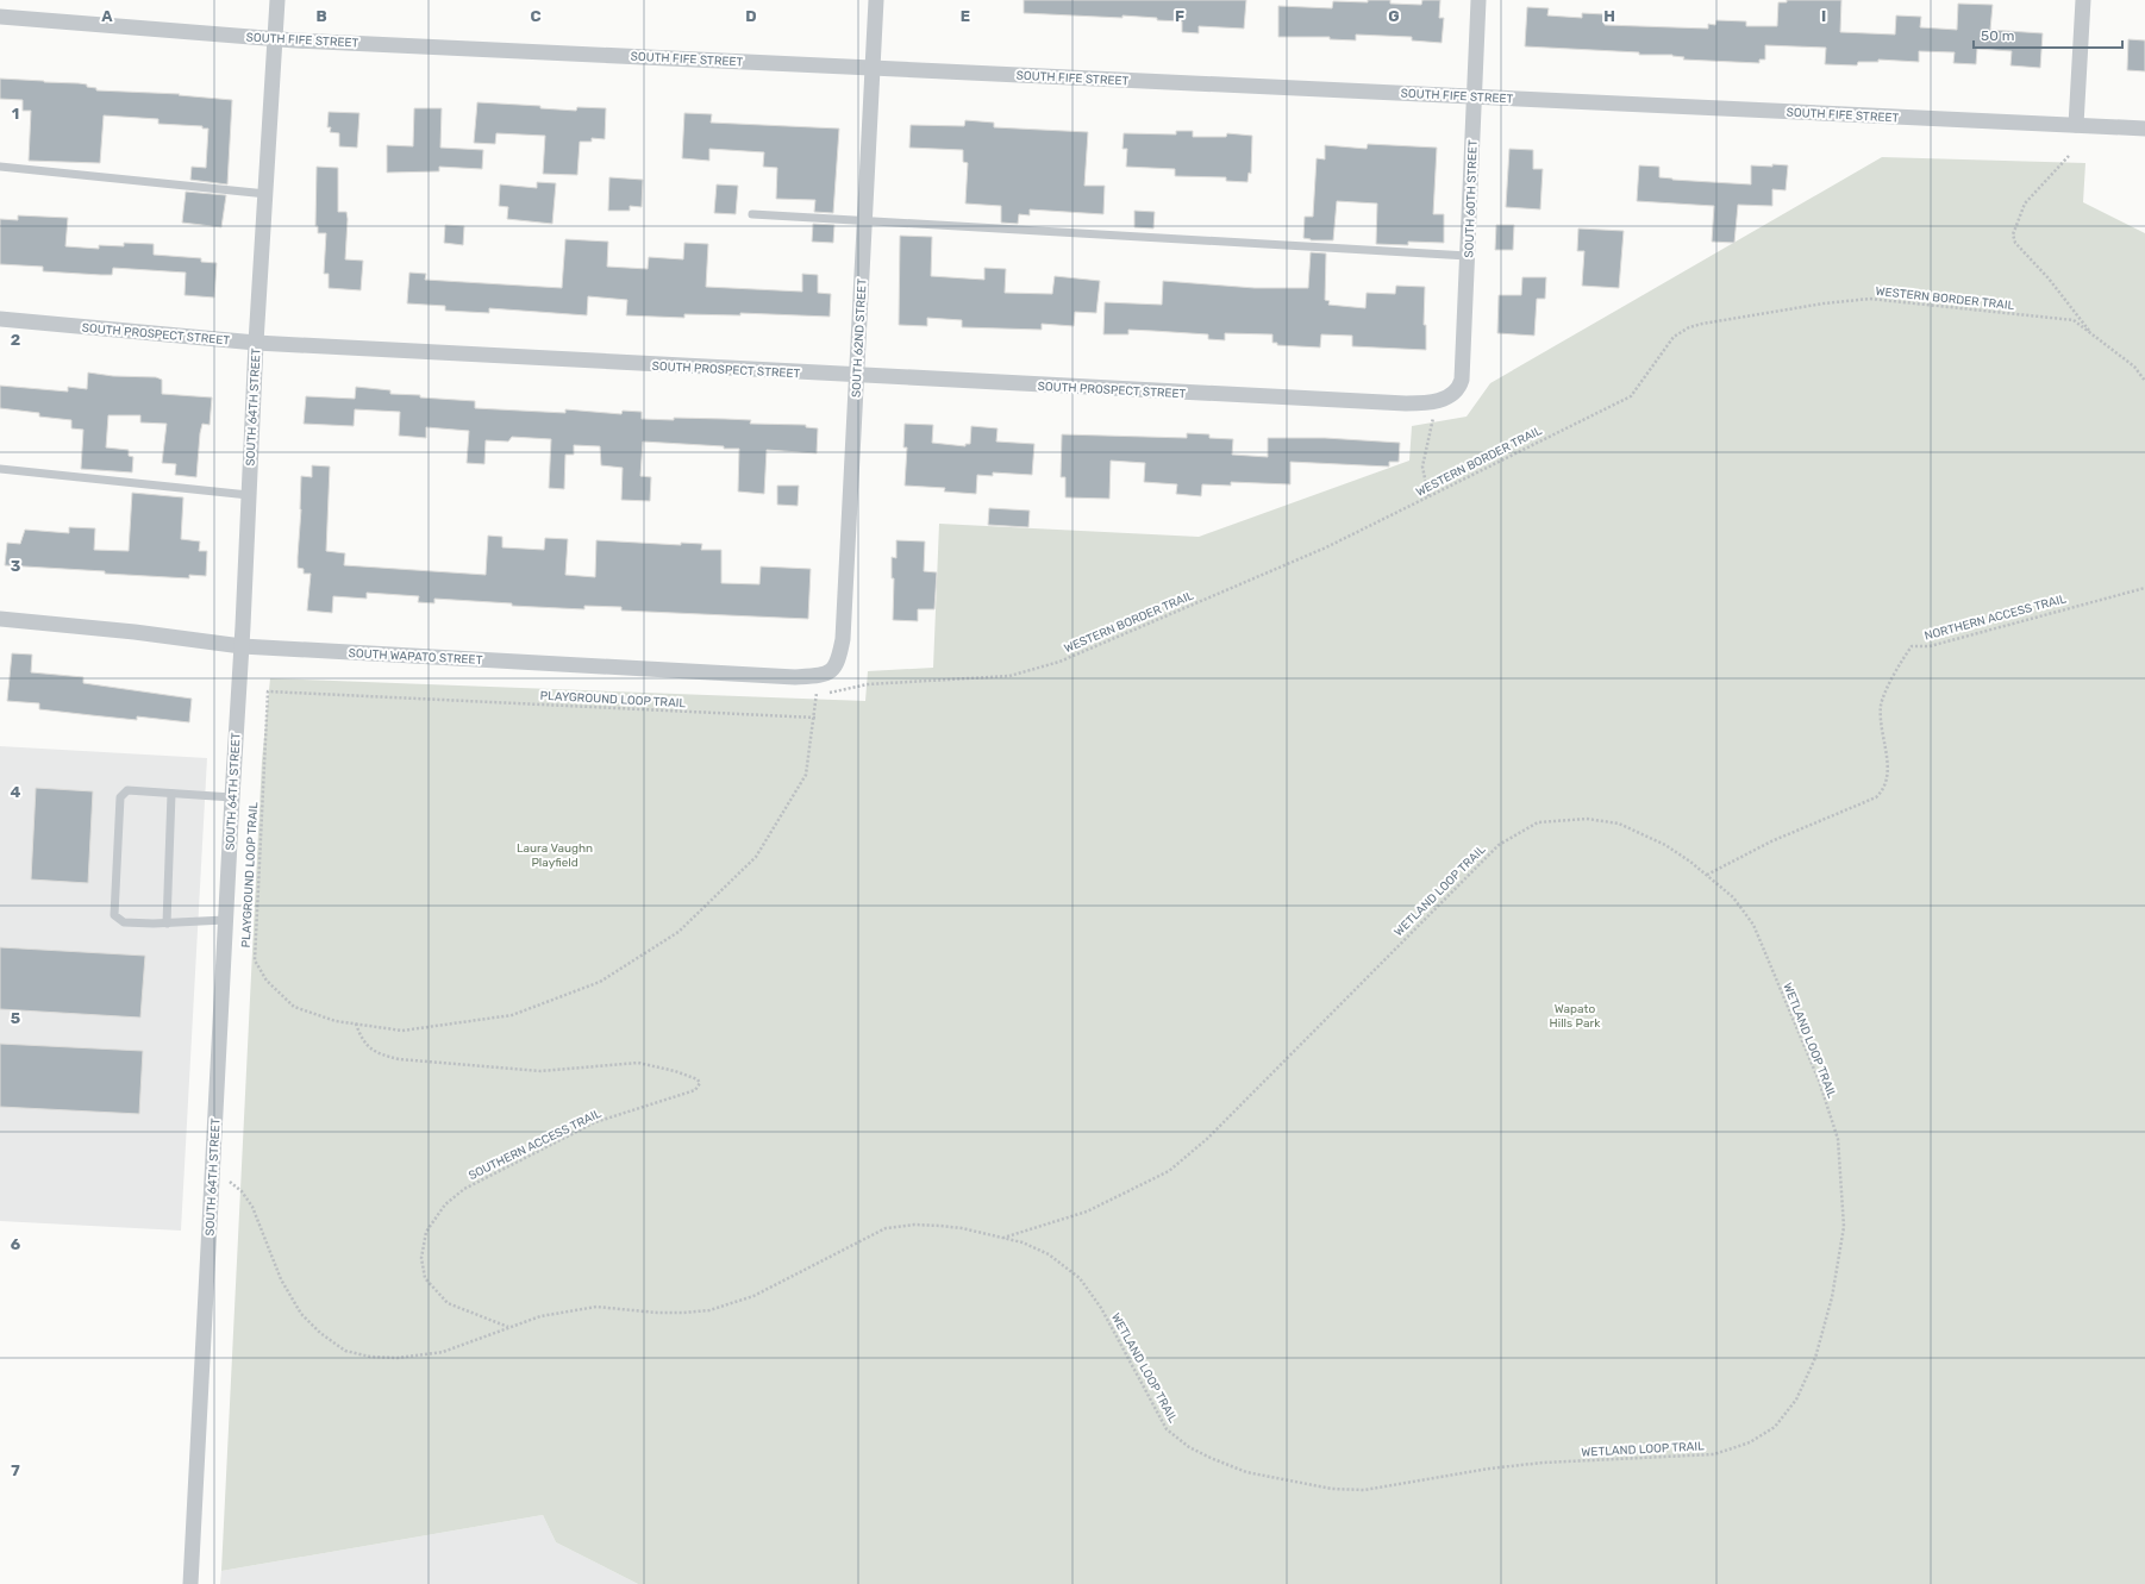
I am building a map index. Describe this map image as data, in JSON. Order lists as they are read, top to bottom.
{
  "streets": {
    "street": [
      "SOUTH FIFE STREET",
      "SOUTH 60TH STREET",
      "SOUTH PROSPECT STREET",
      "SOUTH 62ND STREET",
      "SOUTH 64TH STREET",
      "SOUTH WAPATO STREET"
    ],
    "path": [
      "WESTERN BORDER TRAIL",
      "NORTHERN ACCESS TRAIL",
      "PLAYGROUND LOOP TRAIL",
      "WETLAND LOOP TRAIL",
      "SOUTHERN ACCESS TRAIL"
    ]
  },
  "crossings": [
    ["SOUTH FIFE STREET", "SOUTH 60TH STREET"],
    ["SOUTH FIFE STREET", "SOUTH 62ND STREET"],
    ["SOUTH FIFE STREET", "SOUTH 64TH STREET"],
    ["SOUTH 60TH STREET", "SOUTH PROSPECT STREET"],
    ["WESTERN BORDER TRAIL", "PLAYGROUND LOOP TRAIL"],
    ["SOUTH PROSPECT STREET", "SOUTH 62ND STREET"],
    ["SOUTH PROSPECT STREET", "SOUTH 64TH STREET"],
    ["SOUTH 62ND STREET", "SOUTH WAPATO STREET"],
    ["SOUTH 64TH STREET", "SOUTH WAPATO STREET"],
    ["SOUTH 64TH STREET", "WETLAND LOOP TRAIL"],
    ["NORTHERN ACCESS TRAIL", "WETLAND LOOP TRAIL"],
    ["PLAYGROUND LOOP TRAIL", "SOUTHERN ACCESS TRAIL"],
    ["WETLAND LOOP TRAIL", "SOUTHERN ACCESS TRAIL"]
  ],
  "parks": ["Laura Vaughn Playfield", "Wapato Hills Park"],
  "scale_bar": "50 m",
  "grid": {
    "columns": [
      "A",
      "B",
      "C",
      "D",
      "E",
      "F",
      "G",
      "H",
      "I"
    ],
    "rows": [
      "1",
      "2",
      "3",
      "4",
      "5",
      "6",
      "7"
    ]
  }
}
